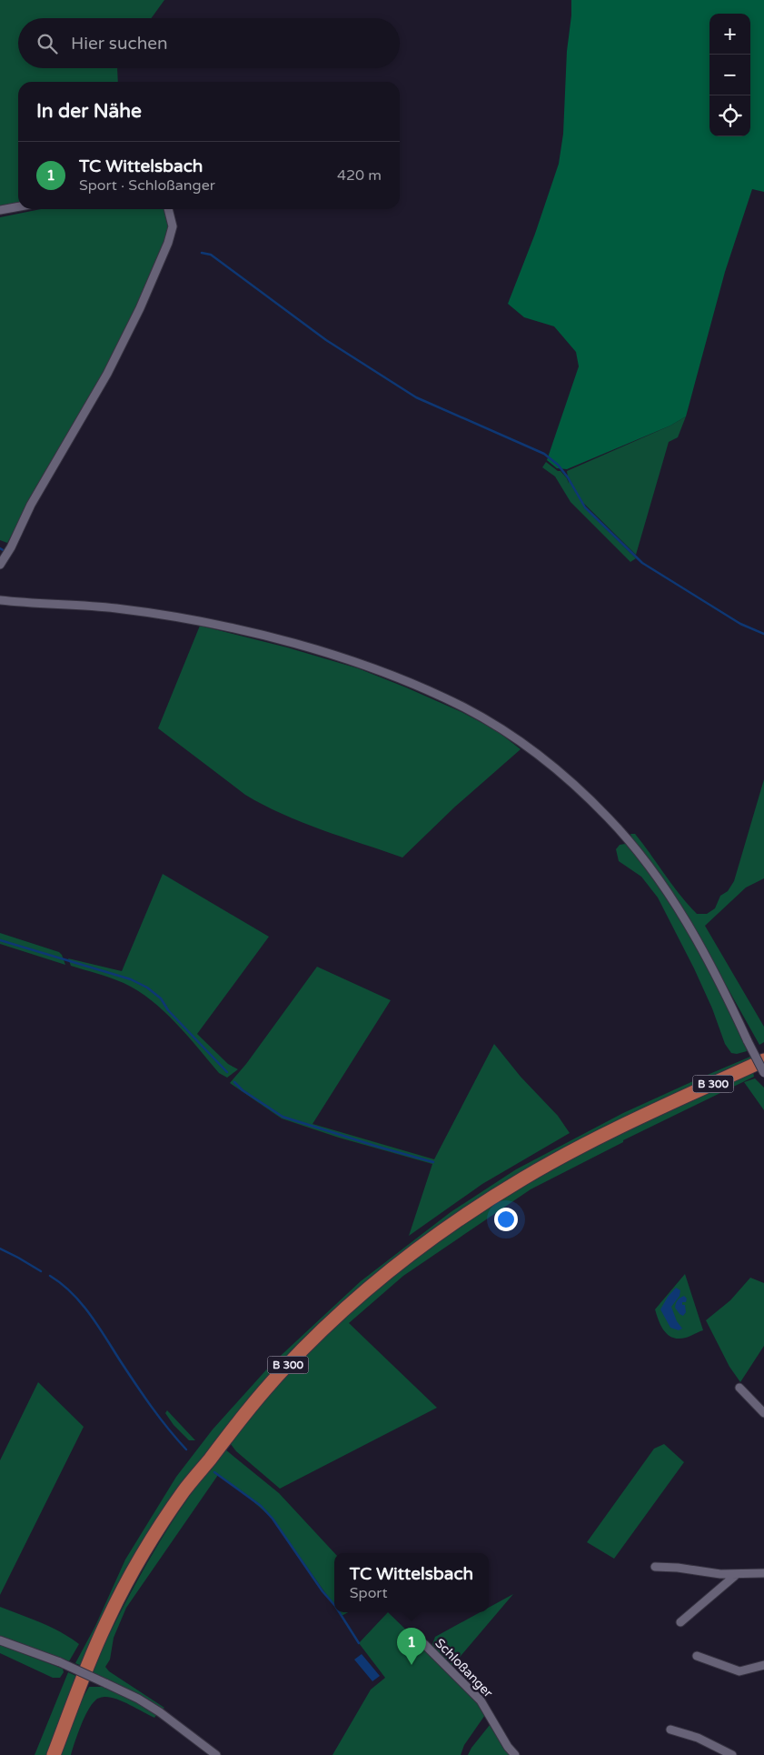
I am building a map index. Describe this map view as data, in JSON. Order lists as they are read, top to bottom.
{
  "streets": {
    "highway": ["B 300"],
    "street": ["Schloßanger"]
  },
  "page": {
    "map_buttons": ["+", "−"],
    "search": "Hier suchen",
    "heading": "In der Nähe",
    "list": [
      {
        "mark": "1",
        "name": "TC Wittelsbach",
        "note": "Sport · Schloßanger",
        "value": "420 m"
      }
    ],
    "popup": ["TC Wittelsbach", "Sport"],
    "pins": "1"
  }
}
